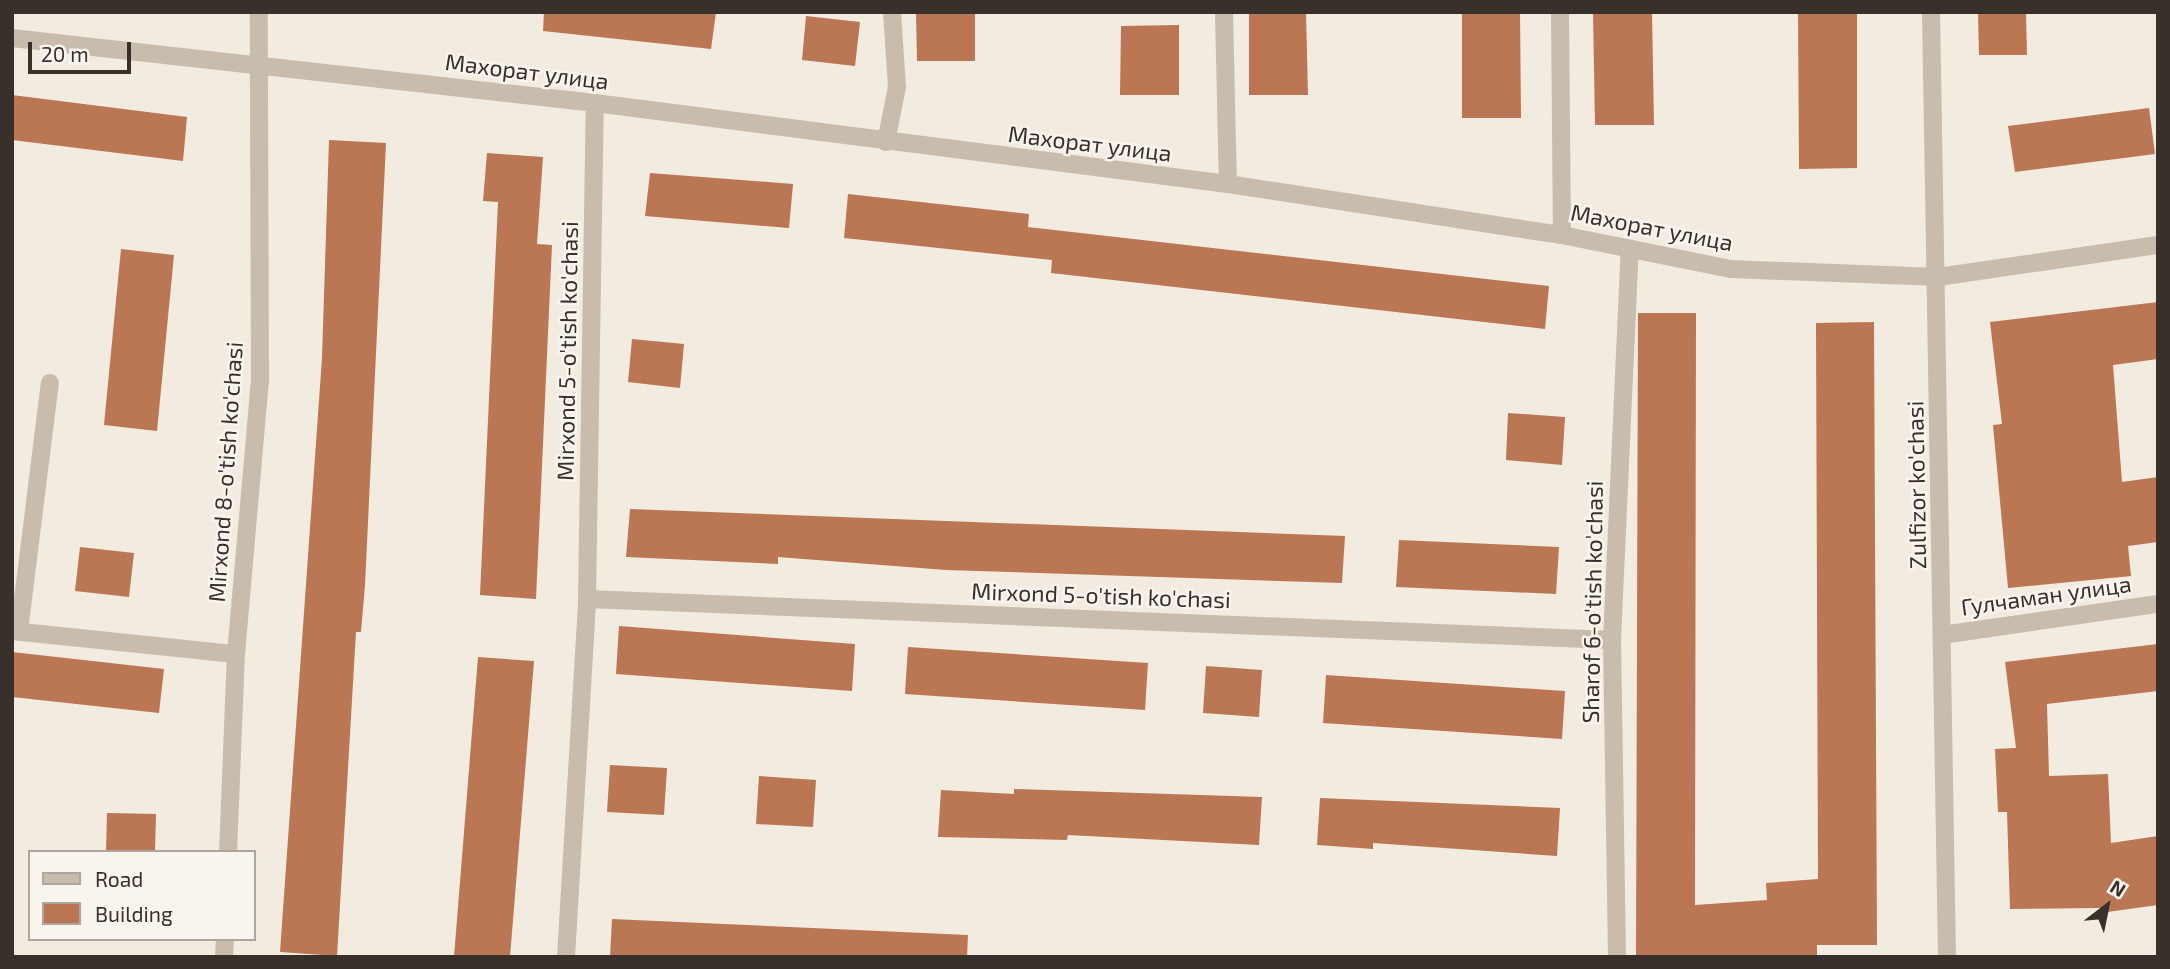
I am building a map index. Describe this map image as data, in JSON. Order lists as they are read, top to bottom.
{
  "streets": {
    "street": [
      "Махорат улица",
      "Mirxond 5-o'tish ko'chasi",
      "Mirxond 8-o'tish ko'chasi",
      "Zulfizor ko'chasi",
      "Гулчаман улица",
      "Sharof 6-o'tish ko'chasi"
    ]
  },
  "crossings": [
    ["Махорат улица", "Mirxond 5-o'tish ko'chasi"],
    ["Махорат улица", "Mirxond 8-o'tish ko'chasi"],
    ["Махорат улица", "Zulfizor ko'chasi"],
    ["Махорат улица", "Sharof 6-o'tish ko'chasi"],
    ["Mirxond 5-o'tish ko'chasi", "Sharof 6-o'tish ko'chasi"],
    ["Zulfizor ko'chasi", "Гулчаман улица"]
  ],
  "legend": ["Road", "Building"],
  "scale_bar": "20 m",
  "north": "top right"
}
